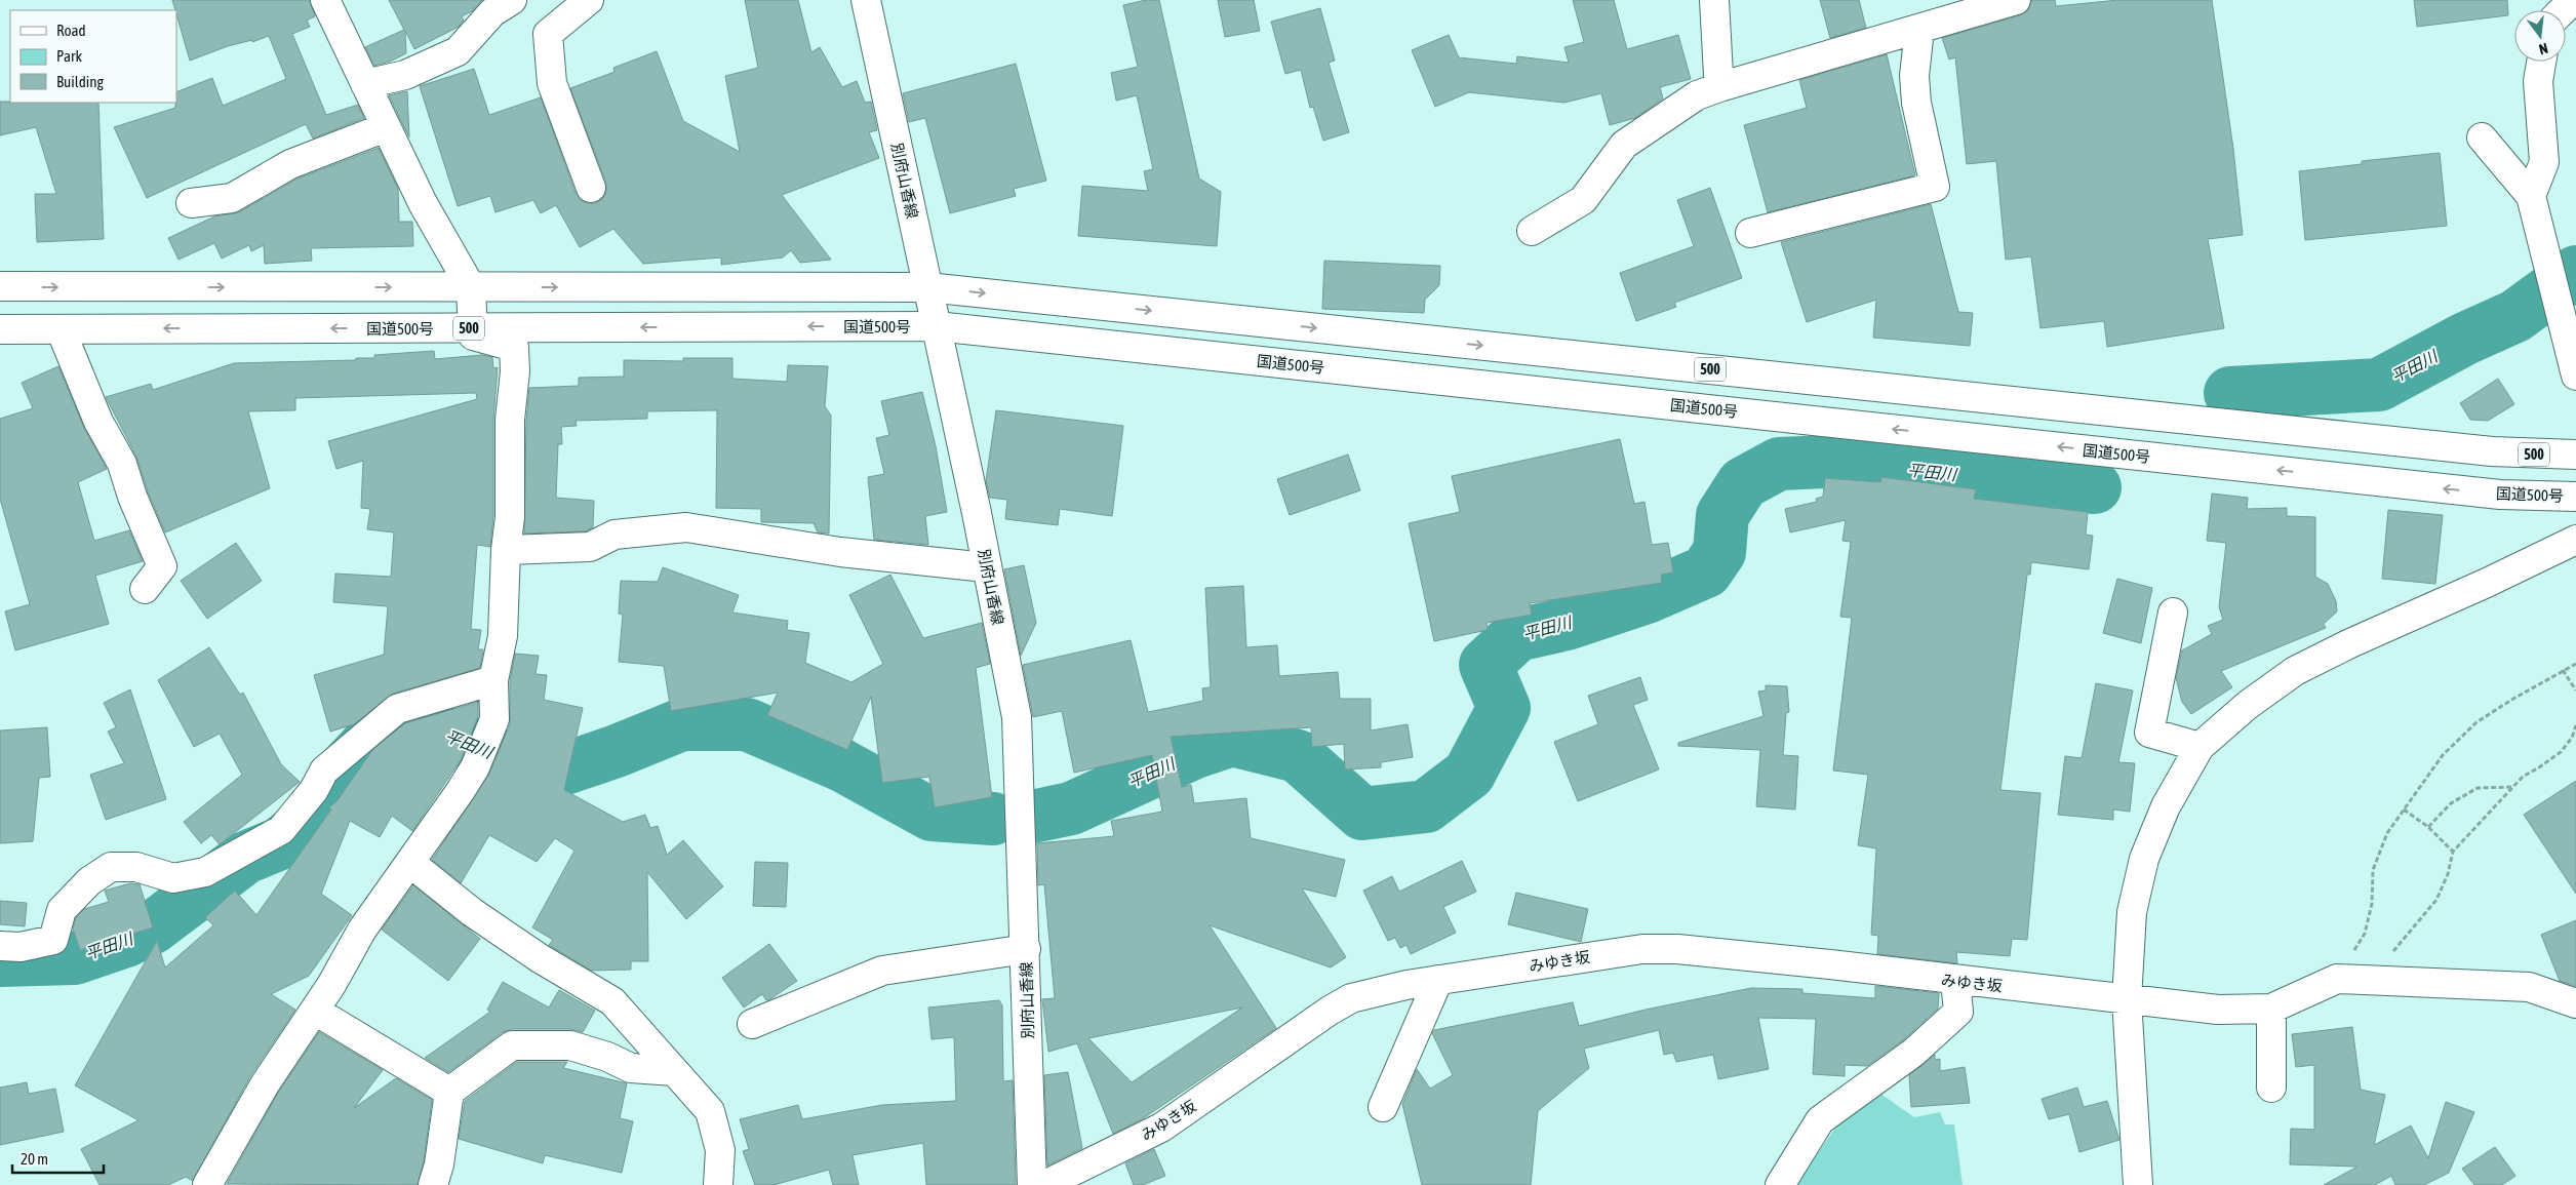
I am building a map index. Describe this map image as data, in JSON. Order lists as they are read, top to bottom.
{
  "streets": {
    "main road": [
      "別府山香線",
      "国道500号",
      "500",
      "みゆき坂"
    ]
  },
  "crossings": [
    ["別府山香線", "国道500号"],
    ["別府山香線", "500"]
  ],
  "water": ["平田川"],
  "legend": ["Road", "Park", "Building"],
  "scale_bar": "20 m",
  "north": "bottom"
}
